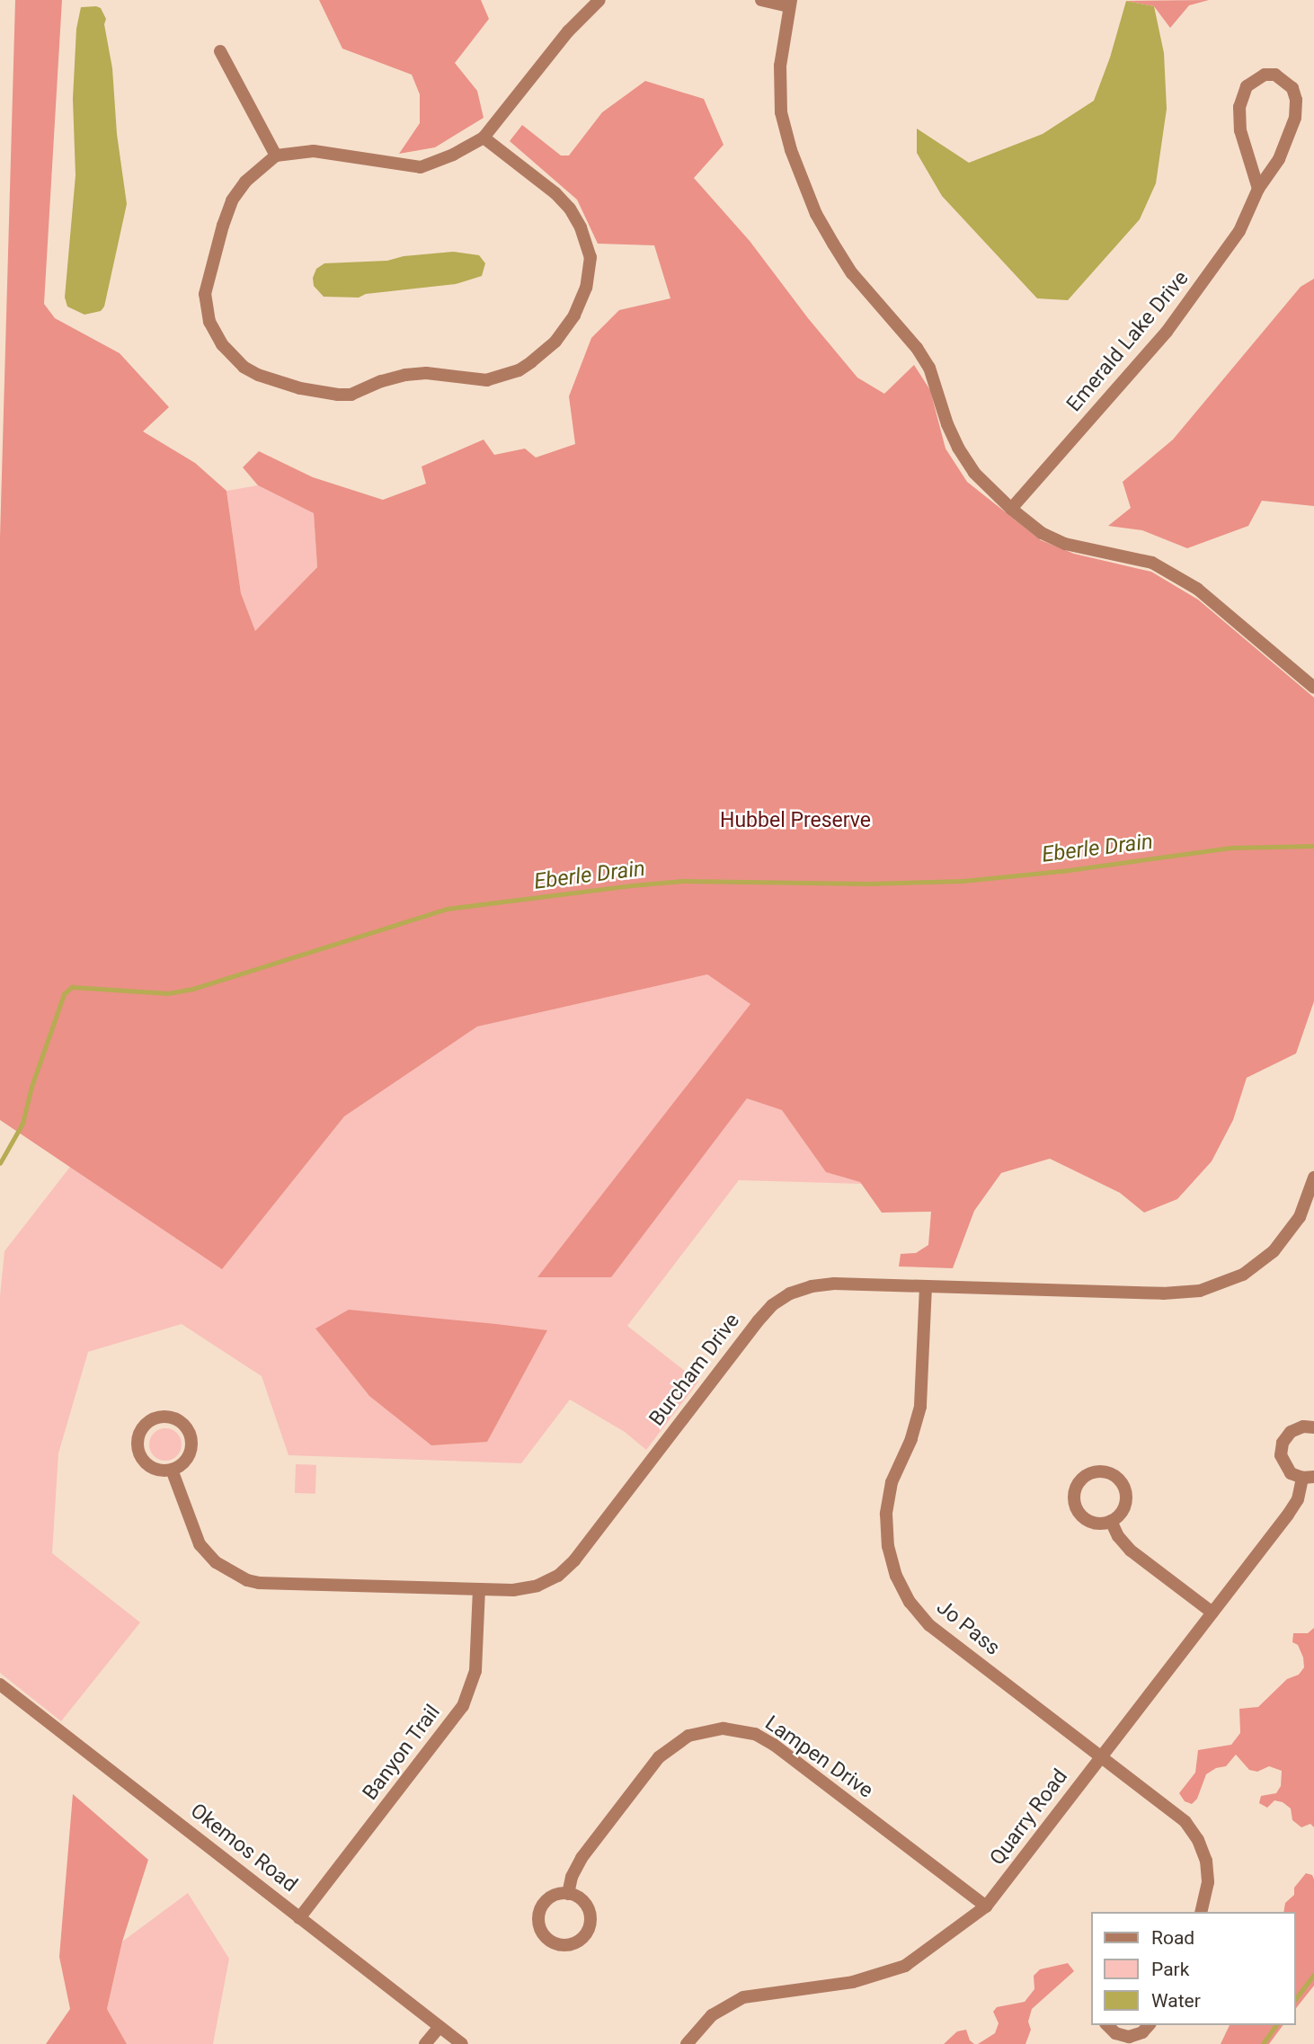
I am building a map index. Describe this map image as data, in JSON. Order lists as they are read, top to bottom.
{
  "streets": {
    "street": [
      "Emerald Lake Drive",
      "Burcham Drive",
      "Jo Pass",
      "Banyon Trail",
      "Lampen Drive",
      "Quarry Road",
      "Okemos Road"
    ]
  },
  "crossings": [
    ["Burcham Drive", "Jo Pass"],
    ["Burcham Drive", "Banyon Trail"],
    ["Jo Pass", "Quarry Road"],
    ["Banyon Trail", "Okemos Road"],
    ["Lampen Drive", "Quarry Road"]
  ],
  "water": ["Eberle Drain"],
  "parks": ["Hubbel Preserve"],
  "legend": ["Road", "Park", "Water"]
}
